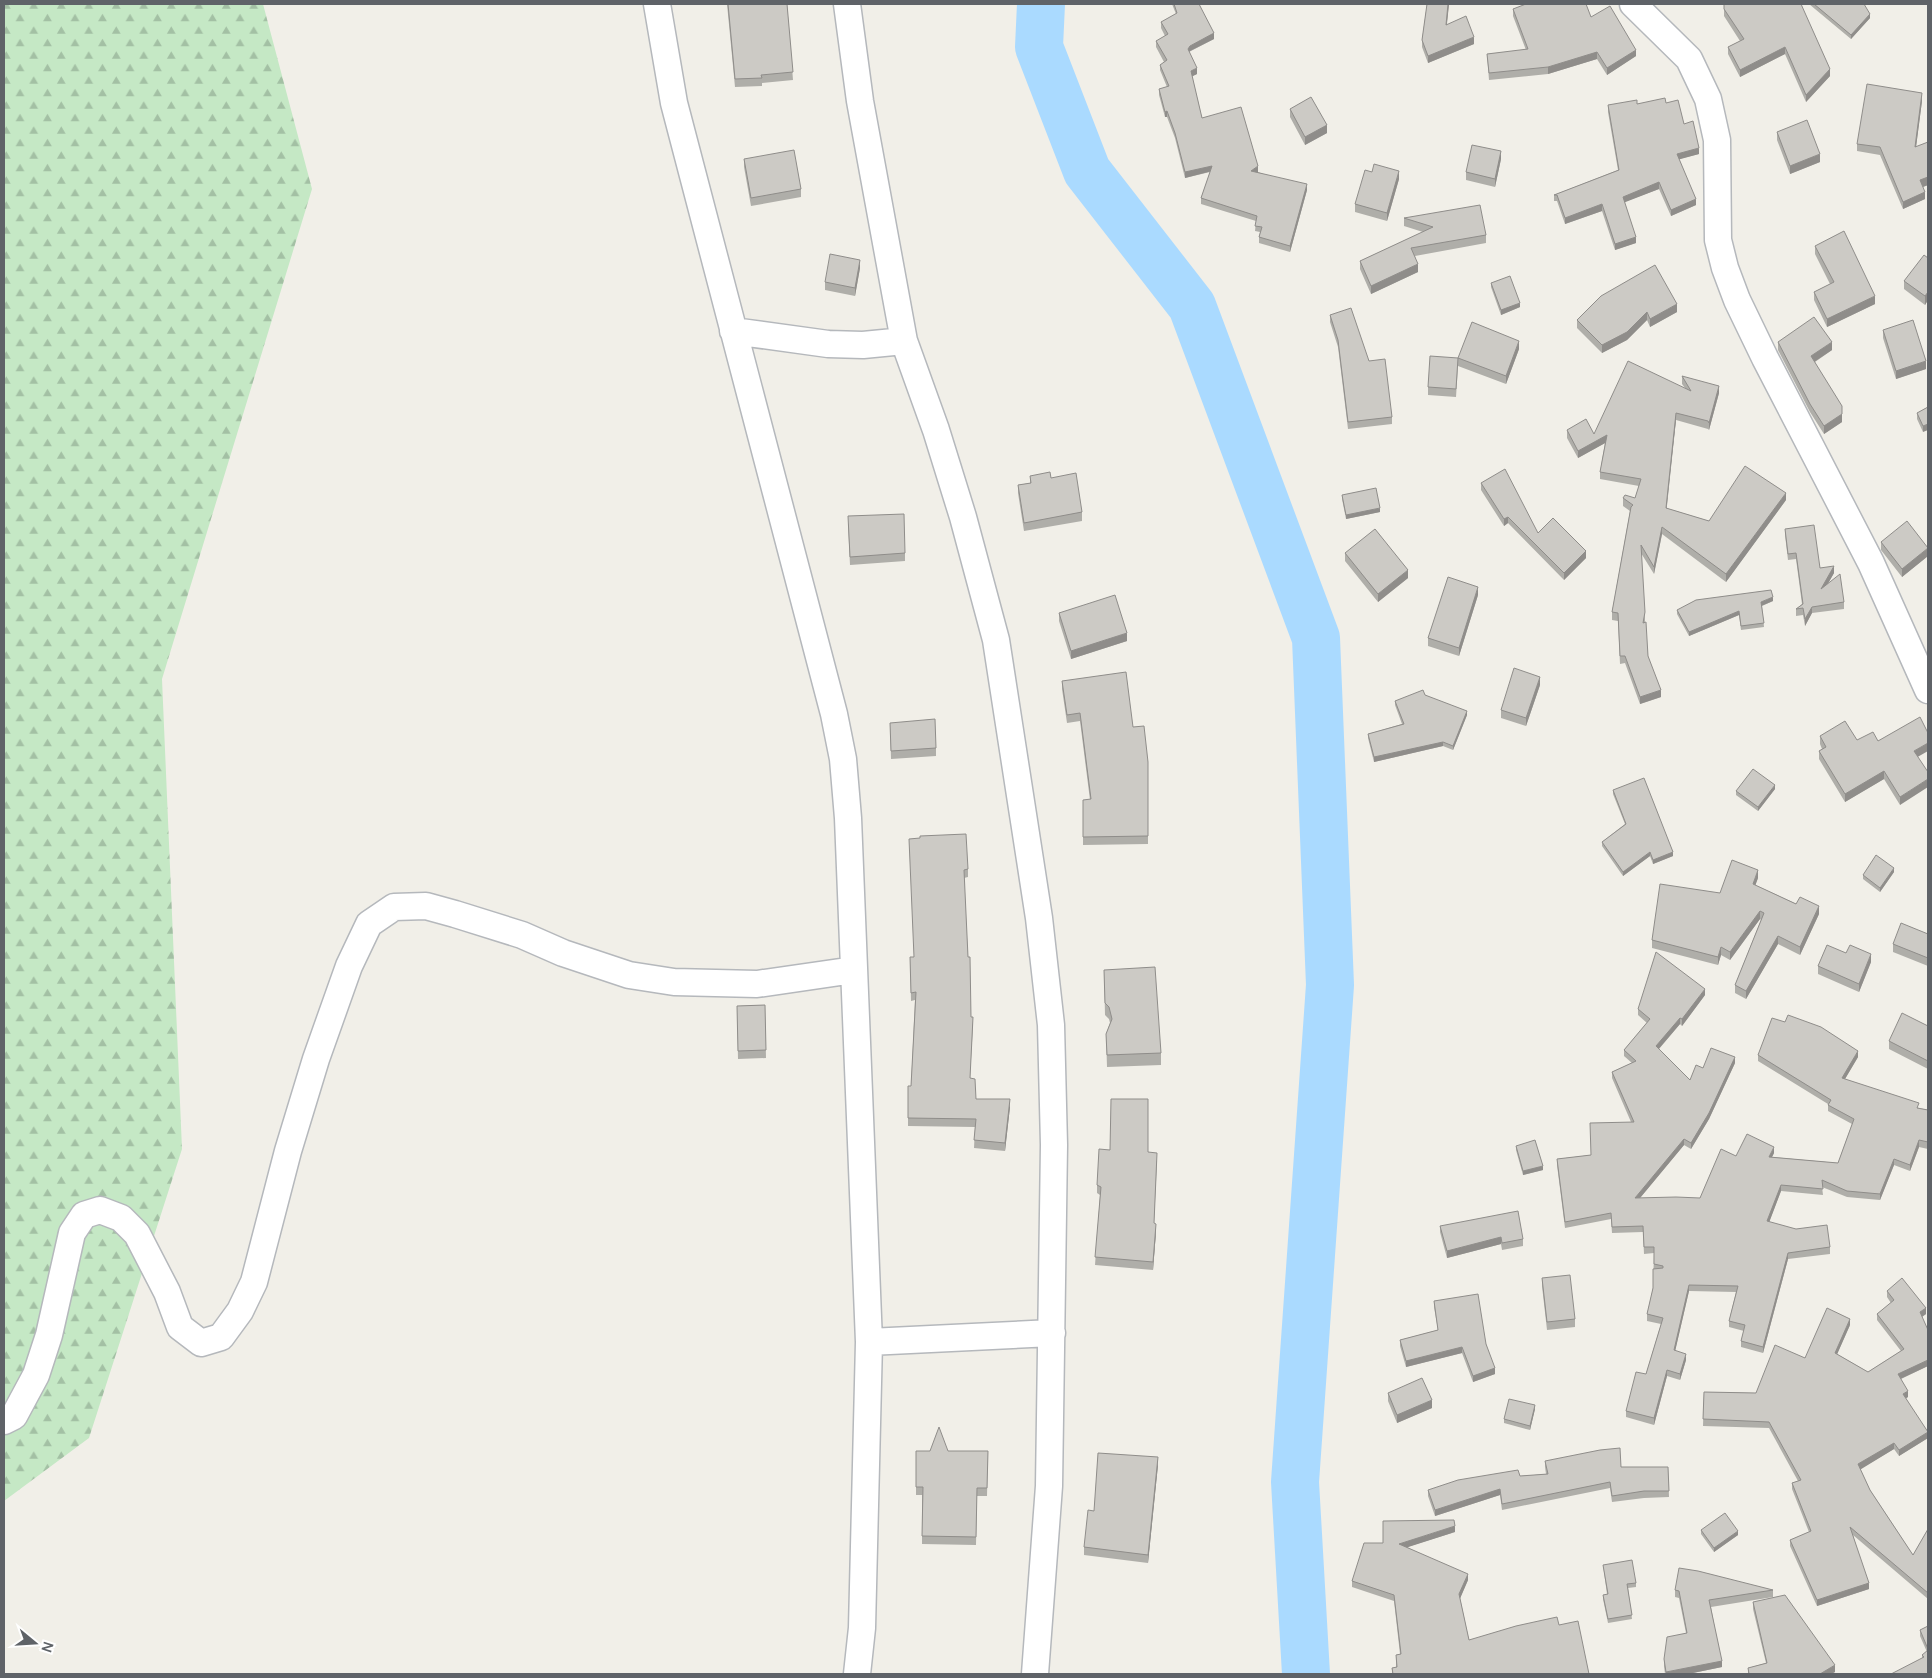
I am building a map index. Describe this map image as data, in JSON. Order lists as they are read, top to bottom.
{
  "north": "right"
}
